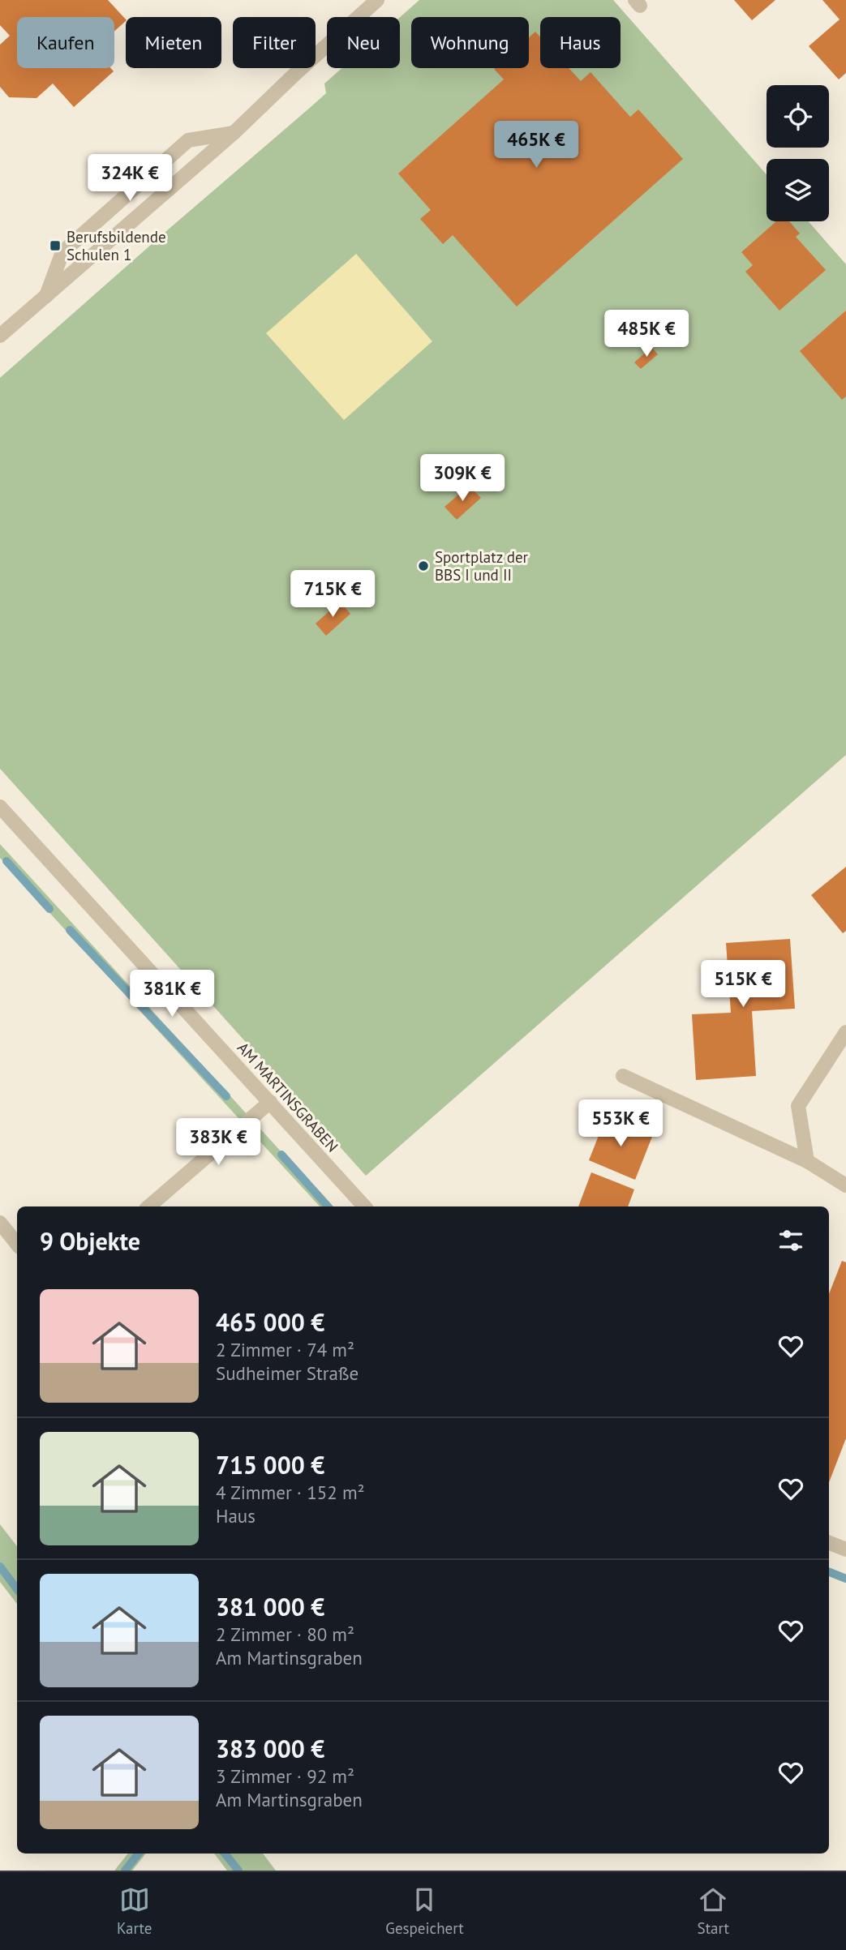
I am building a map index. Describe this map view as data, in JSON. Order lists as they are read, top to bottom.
{
  "streets": {
    "street": ["AM MARTINSGRABEN"]
  },
  "places": {
    "transit": ["Berufsbildende Schulen 1"],
    "other": ["Sportplatz der BBS I und II"]
  },
  "page": {
    "chip": [
      "Kaufen",
      "Mieten",
      "Filter",
      "Neu",
      "Wohnung",
      "Haus"
    ],
    "price": [
      "465K €",
      "324K €",
      "485K €",
      "309K €",
      "715K €",
      "515K €",
      "381K €",
      "553K €",
      "383K €"
    ],
    "heading": "9 Objekte",
    "list": [
      {
        "name": "465 000 €",
        "note": "2 Zimmer · 74 m² · Sudheimer Straße"
      },
      {
        "name": "715 000 €",
        "note": "4 Zimmer · 152 m² · Haus"
      },
      {
        "name": "381 000 €",
        "note": "2 Zimmer · 80 m² · Am Martinsgraben"
      },
      {
        "name": "383 000 €",
        "note": "3 Zimmer · 92 m² · Am Martinsgraben"
      }
    ],
    "tabs": ["Karte", "Gespeichert", "Start"]
  }
}
